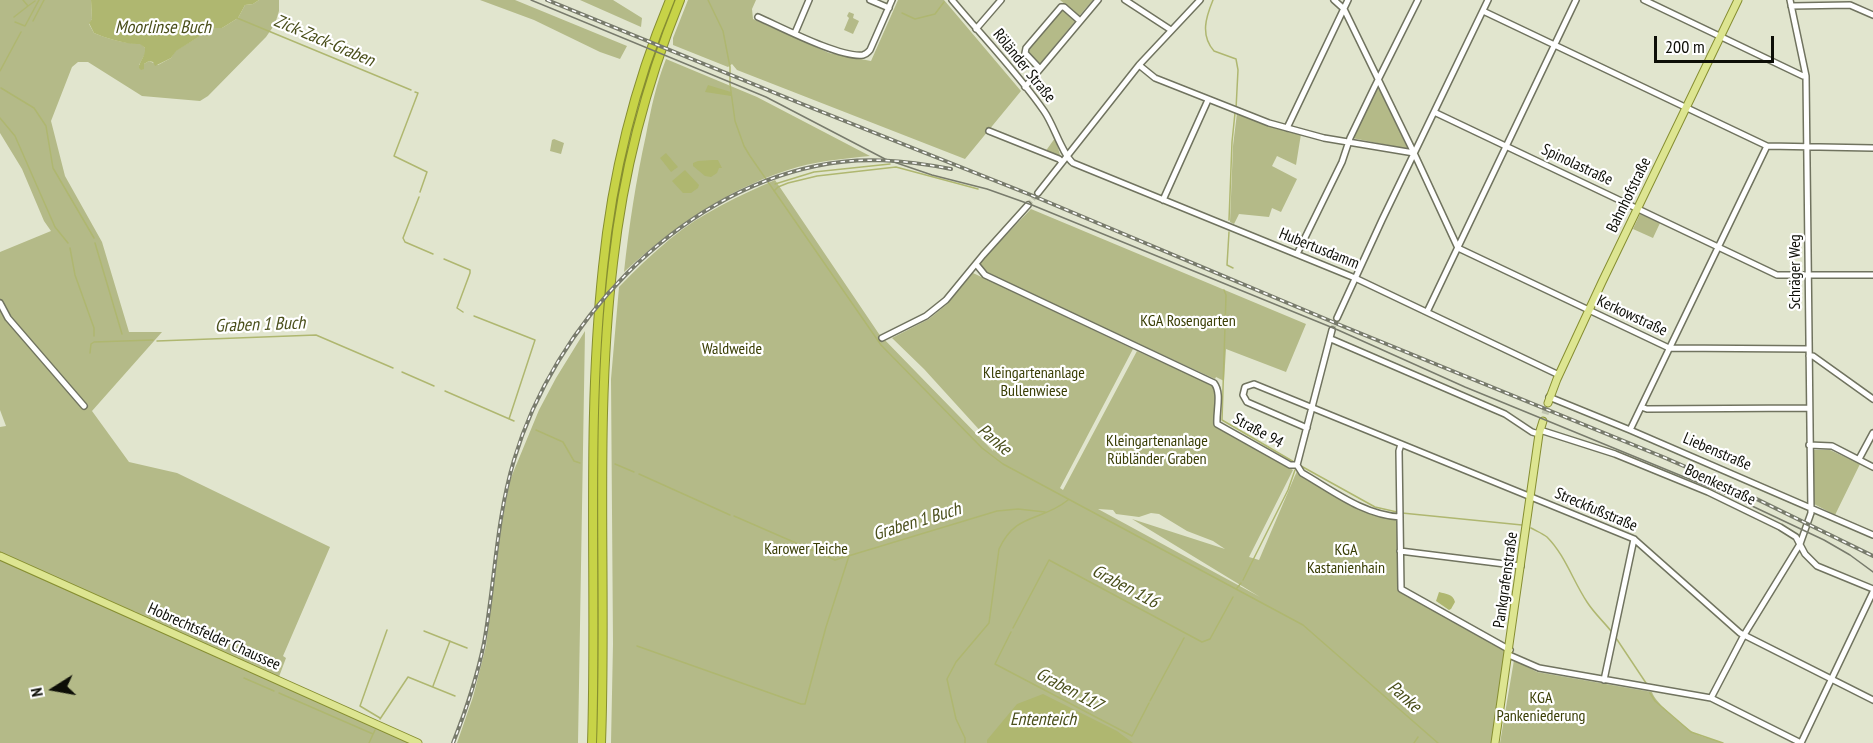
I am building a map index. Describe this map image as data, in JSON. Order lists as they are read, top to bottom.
{
  "streets": {
    "main road": ["Bahnhofstraße", "Pankgrafenstraße", "Hobrechtsfelder Chaussee"],
    "street": [
      "Röländer Straße",
      "Spinolastraße",
      "Hubertusdamm",
      "Schräger Weg",
      "Kerkowstraße",
      "Straße 94",
      "Liebenstraße",
      "Boenkestraße",
      "Streckfußstraße"
    ]
  },
  "crossings": [
    ["Röländer Straße", "Hubertusdamm"],
    ["Spinolastraße", "Bahnhofstraße"],
    ["Spinolastraße", "Schräger Weg"],
    ["Bahnhofstraße", "Hubertusdamm"],
    ["Bahnhofstraße", "Kerkowstraße"],
    ["Bahnhofstraße", "Liebenstraße"],
    ["Schräger Weg", "Kerkowstraße"],
    ["Schräger Weg", "Liebenstraße"],
    ["Schräger Weg", "Boenkestraße"],
    ["Schräger Weg", "Streckfußstraße"],
    ["Boenkestraße", "Pankgrafenstraße"],
    ["Streckfußstraße", "Pankgrafenstraße"]
  ],
  "water": [
    "Moorlinse Buch",
    "Zick-Zack-Graben",
    "Graben 1 Buch",
    "Panke",
    "Graben 116",
    "Graben 117",
    "Ententeich"
  ],
  "parks": [
    "KGA Rosengarten",
    "Waldweide",
    "Kleingartenanlage Bullenwiese",
    "Kleingartenanlage Rübländer Graben",
    "Karower Teiche",
    "KGA Kastanienhain",
    "KGA Pankeniederung"
  ],
  "scale_bar": "200 m",
  "north": "left"
}
